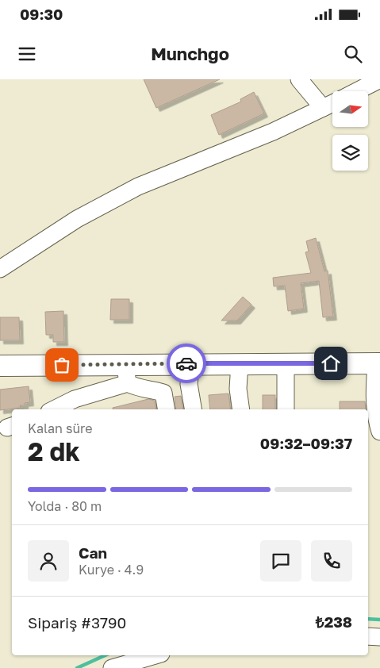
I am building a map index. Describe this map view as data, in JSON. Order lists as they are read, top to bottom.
{
  "north": "right",
  "page": {
    "status": "09:30",
    "header": "Munchgo",
    "heading": ["2 dk", "Kalan süre", "09:32–09:37"],
    "panel": [
      "Can",
      "Kurye · 4.9",
      "Sipariş #3790",
      "₺238"
    ],
    "bar": "Yolda · 80 m"
  }
}
